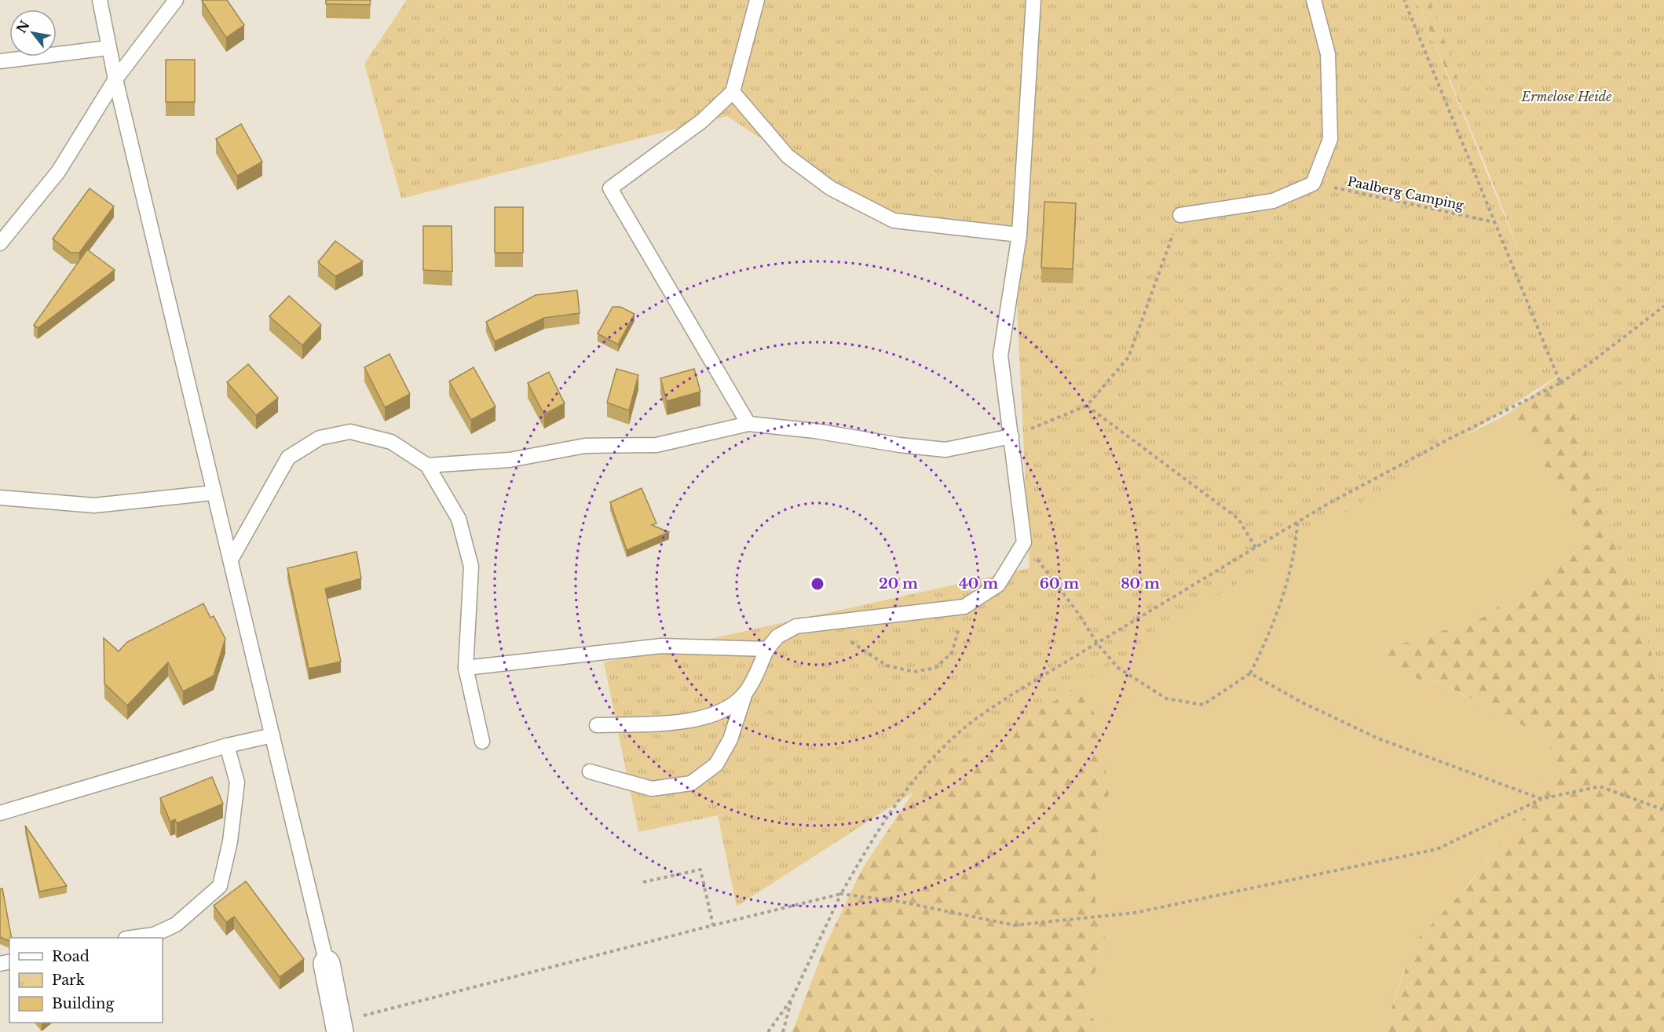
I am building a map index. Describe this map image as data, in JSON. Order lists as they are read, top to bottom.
{
  "streets": {
    "path": ["Paalberg Camping"]
  },
  "parks": ["Ermelose Heide"],
  "legend": ["Road", "Park", "Building"],
  "north": "top left",
  "rings": [
    "20 m",
    "40 m",
    "60 m",
    "80 m"
  ]
}
